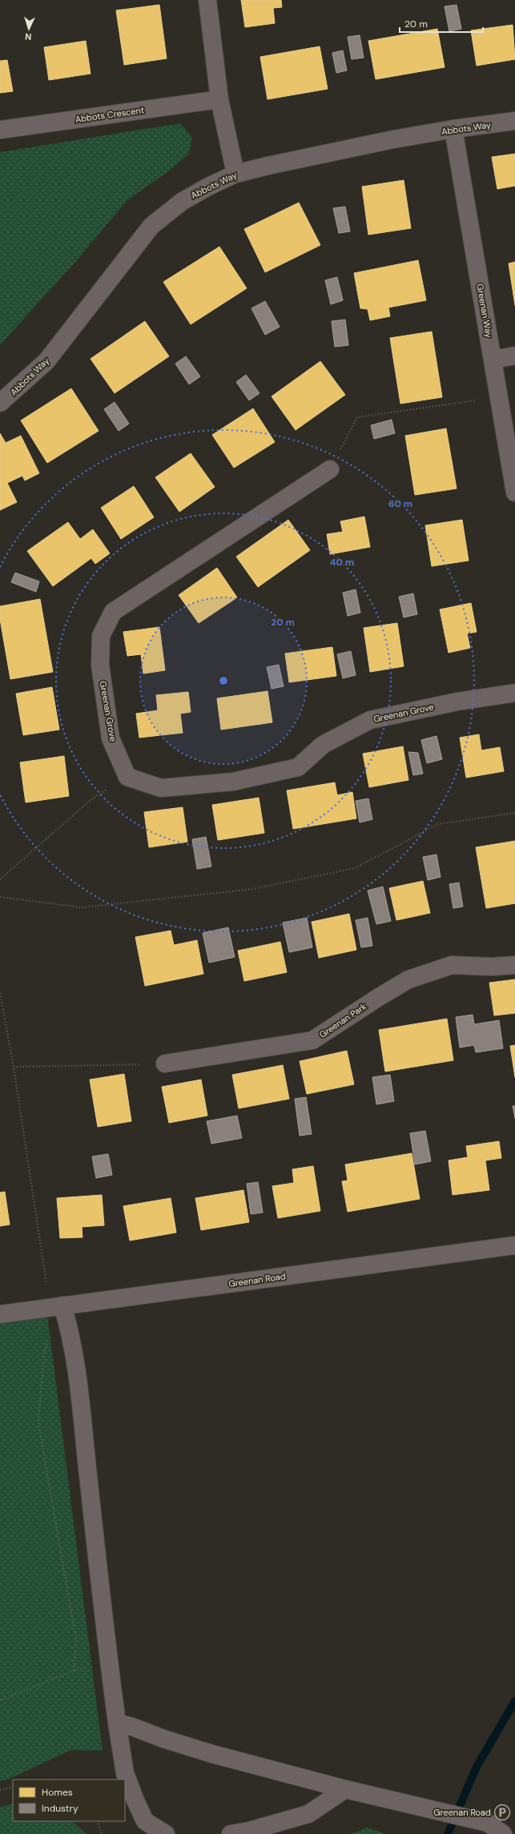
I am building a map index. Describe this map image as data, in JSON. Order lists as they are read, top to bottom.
{
  "streets": {
    "street": [
      "Abbots Crescent",
      "Abbots Way",
      "Greenan Way",
      "Greenan Grove",
      "Greenan Park",
      "Greenan Road"
    ]
  },
  "crossings": [
    ["Abbots Way", "Greenan Way"]
  ],
  "places": {
    "parking": ["Greenan Road"]
  },
  "legend": ["Homes", "Industry"],
  "scale_bar": "20 m",
  "north": "bottom",
  "rings": ["60 m", "40 m", "20 m"]
}
